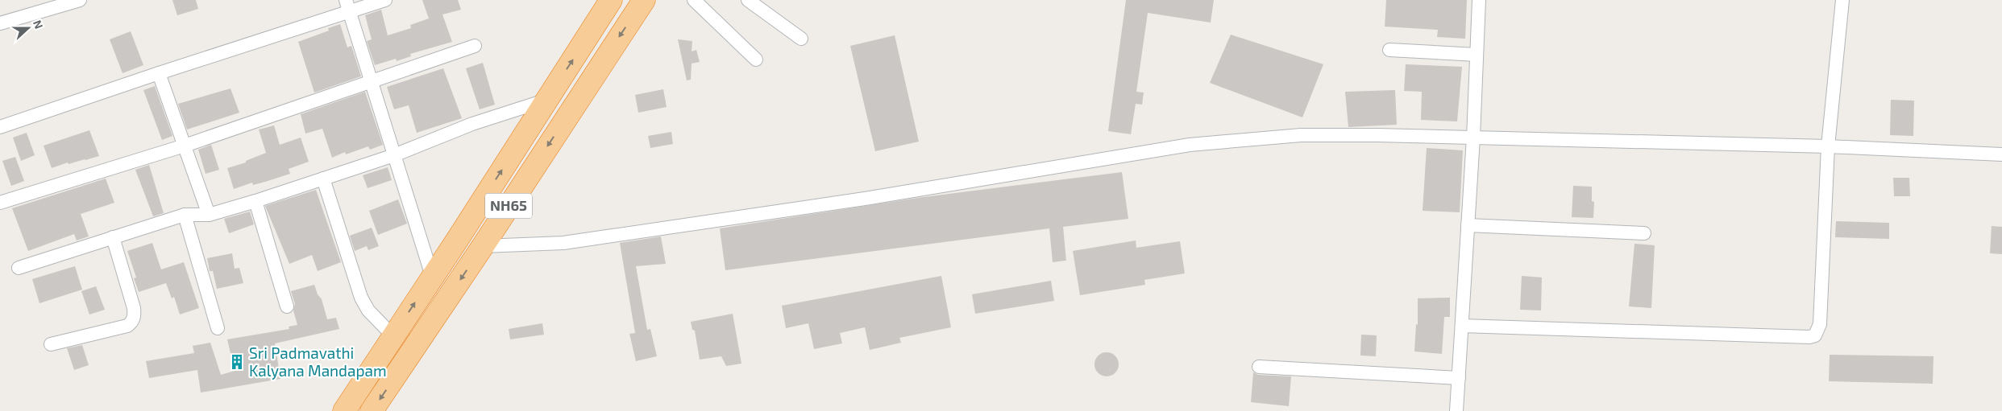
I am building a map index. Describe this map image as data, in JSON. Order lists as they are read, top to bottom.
{
  "streets": {
    "highway": ["NH65"]
  },
  "places": {
    "building": ["Sri Padmavathi Kalyana Mandapam"]
  },
  "north": "right"
}
